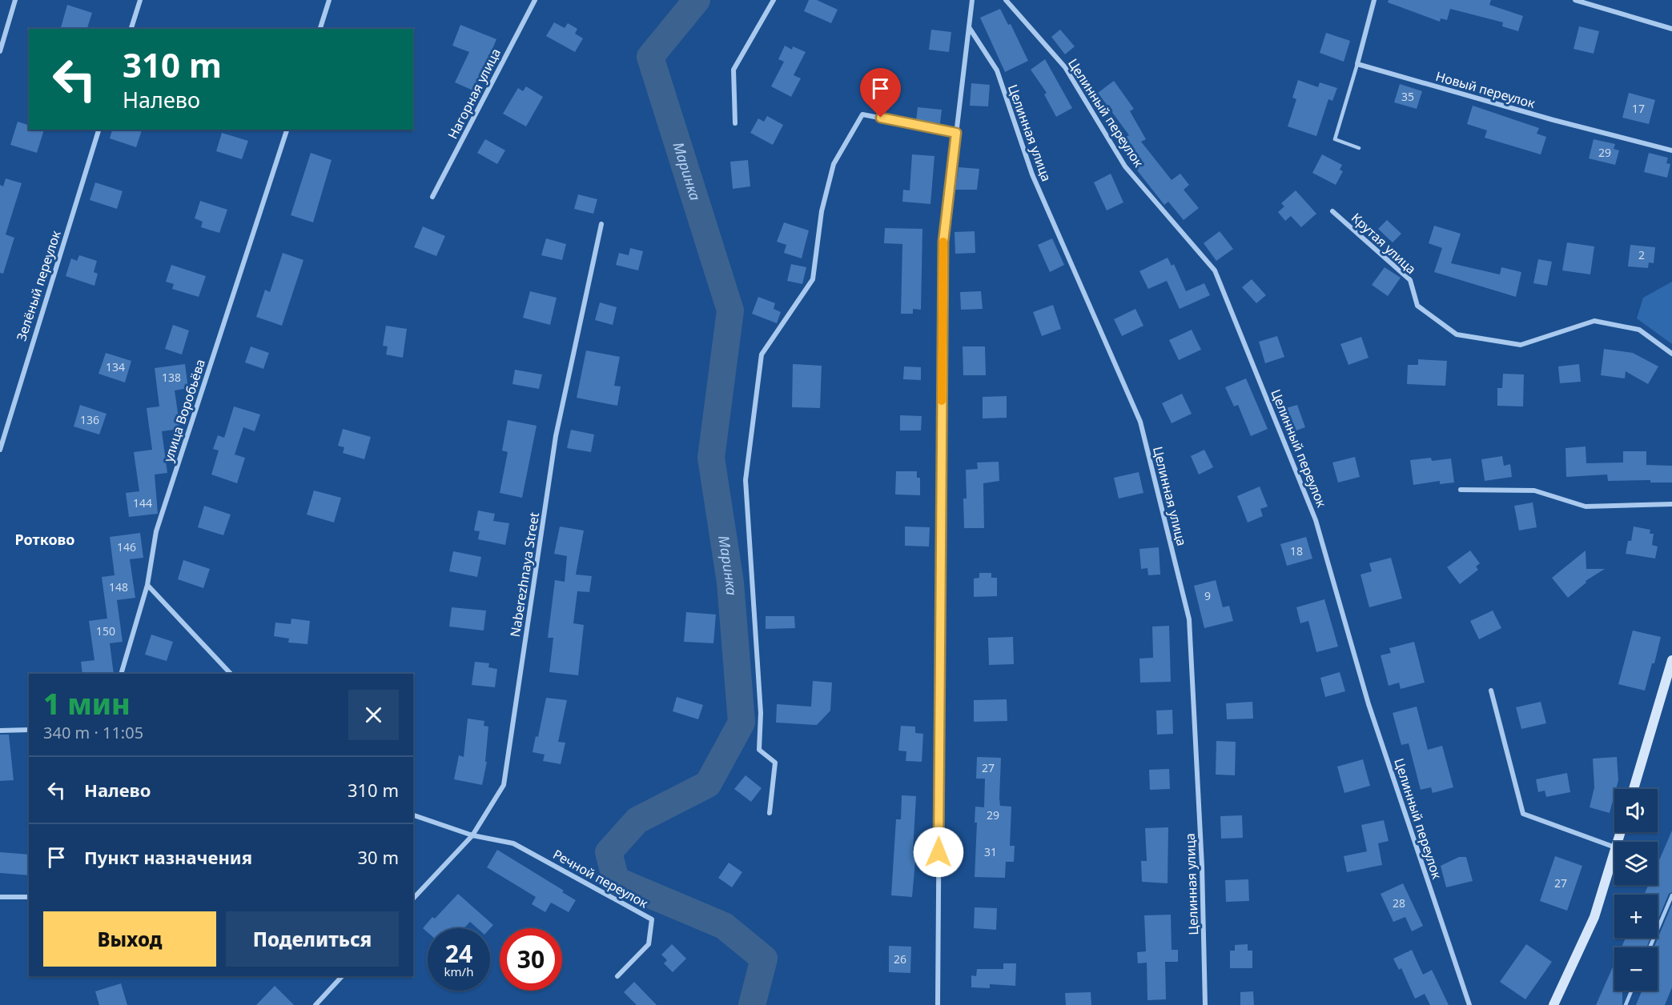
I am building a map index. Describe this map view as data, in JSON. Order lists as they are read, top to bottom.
{
  "streets": {
    "street": [
      "Новый переулок",
      "Нагорная улица",
      "Целинный переулок",
      "Целинная улица",
      "Крутая улица",
      "Зелёный переулок",
      "улица Воробьёва",
      "Naberezhnaya Street",
      "Речной переулок"
    ]
  },
  "crossings": [
    ["Naberezhnaya Street", "Речной переулок"]
  ],
  "districts": ["Ротково"],
  "water": ["Маринка"],
  "house_numbers": [
    "35",
    "17",
    "29",
    "2",
    "134",
    "138",
    "136",
    "144",
    "146",
    "18",
    "148",
    "9",
    "150",
    "27",
    "29",
    "31",
    "27",
    "28",
    "26"
  ],
  "page": {
    "turn": ["310 m", "Налево"],
    "heading": ["1 мин", "340 m · 11:05"],
    "list": [
      {
        "name": "Налево",
        "value": "310 m"
      },
      {
        "name": "Пункт назначения",
        "value": "30 m"
      }
    ],
    "map_buttons": ["+", "−"],
    "buttons": ["Выход", "Поделиться"],
    "speed": "24 km/h",
    "limit": "30"
  }
}
